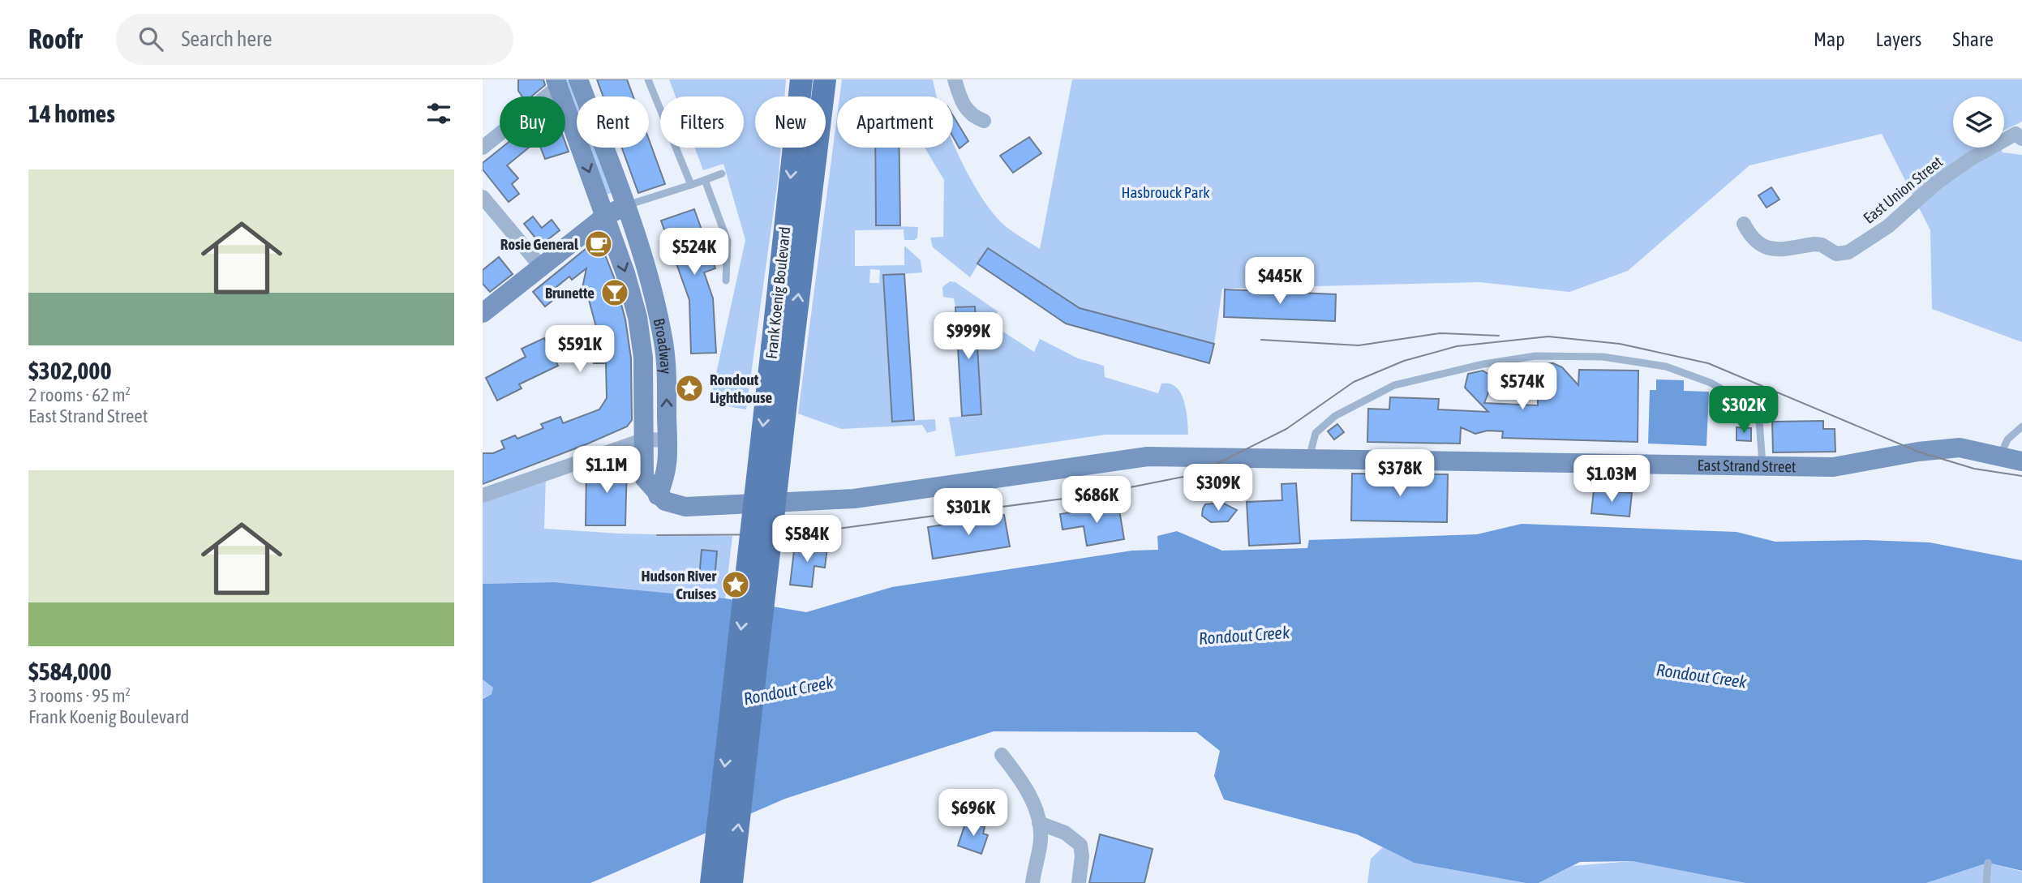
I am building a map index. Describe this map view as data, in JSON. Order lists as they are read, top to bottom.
{
  "streets": {
    "main road": ["Frank Koenig Boulevard"],
    "street": ["East Union Street", "Broadway", "East Strand Street"]
  },
  "crossings": [
    ["Broadway", "East Strand Street"]
  ],
  "water": ["Rondout Creek"],
  "parks": ["Hasbrouck Park"],
  "places": {
    "cafe": ["Rosie General"],
    "bar": ["Brunette"],
    "place": ["Rondout Lighthouse", "Hudson River Cruises"]
  },
  "page": {
    "header": "Roofr",
    "search": "Search here",
    "nav": ["Map", "Layers", "Share"],
    "heading": "14 homes",
    "chip": [
      "Buy",
      "Rent",
      "Filters",
      "New",
      "Apartment"
    ],
    "list": [
      {
        "name": "$302,000",
        "note": "2 rooms · 62 m² · East Strand Street"
      },
      {
        "name": "$584,000",
        "note": "3 rooms · 95 m² · Frank Koenig Boulevard"
      }
    ],
    "price": [
      "$524K",
      "$445K",
      "$999K",
      "$591K",
      "$574K",
      "$302K",
      "$1.1M",
      "$378K",
      "$1.03M",
      "$309K",
      "$686K",
      "$301K",
      "$584K",
      "$696K"
    ]
  }
}
